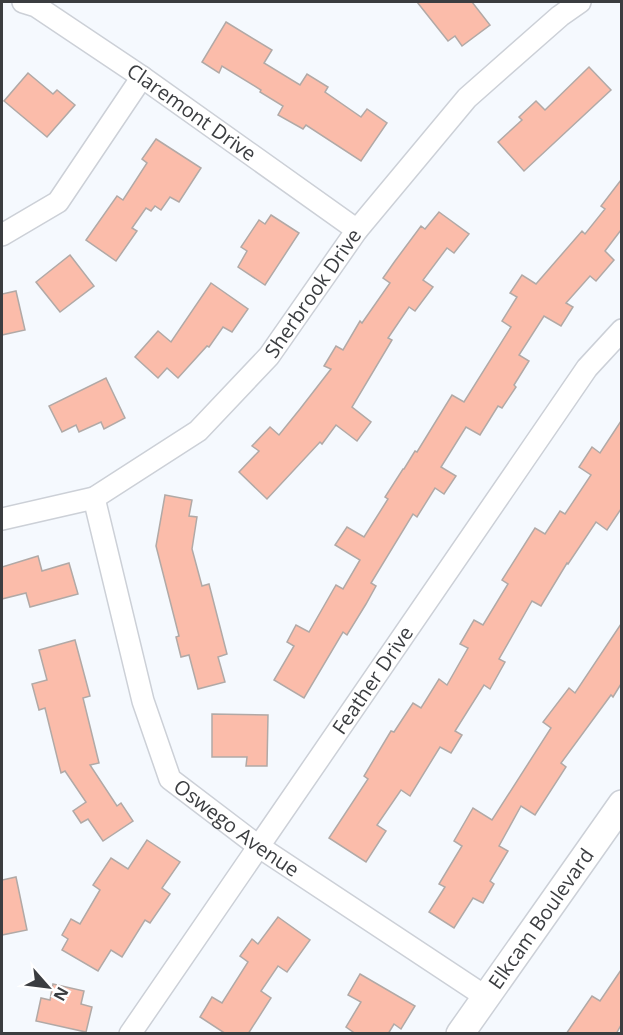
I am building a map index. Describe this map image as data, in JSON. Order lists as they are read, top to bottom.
{
  "streets": {
    "street": [
      "Claremont Drive",
      "Sherbrook Drive",
      "Feather Drive",
      "Oswego Avenue",
      "Elkcam Boulevard"
    ]
  },
  "crossings": [
    ["Claremont Drive", "Sherbrook Drive"],
    ["Sherbrook Drive", "Oswego Avenue"],
    ["Feather Drive", "Oswego Avenue"],
    ["Oswego Avenue", "Elkcam Boulevard"]
  ],
  "north": "bottom right"
}
